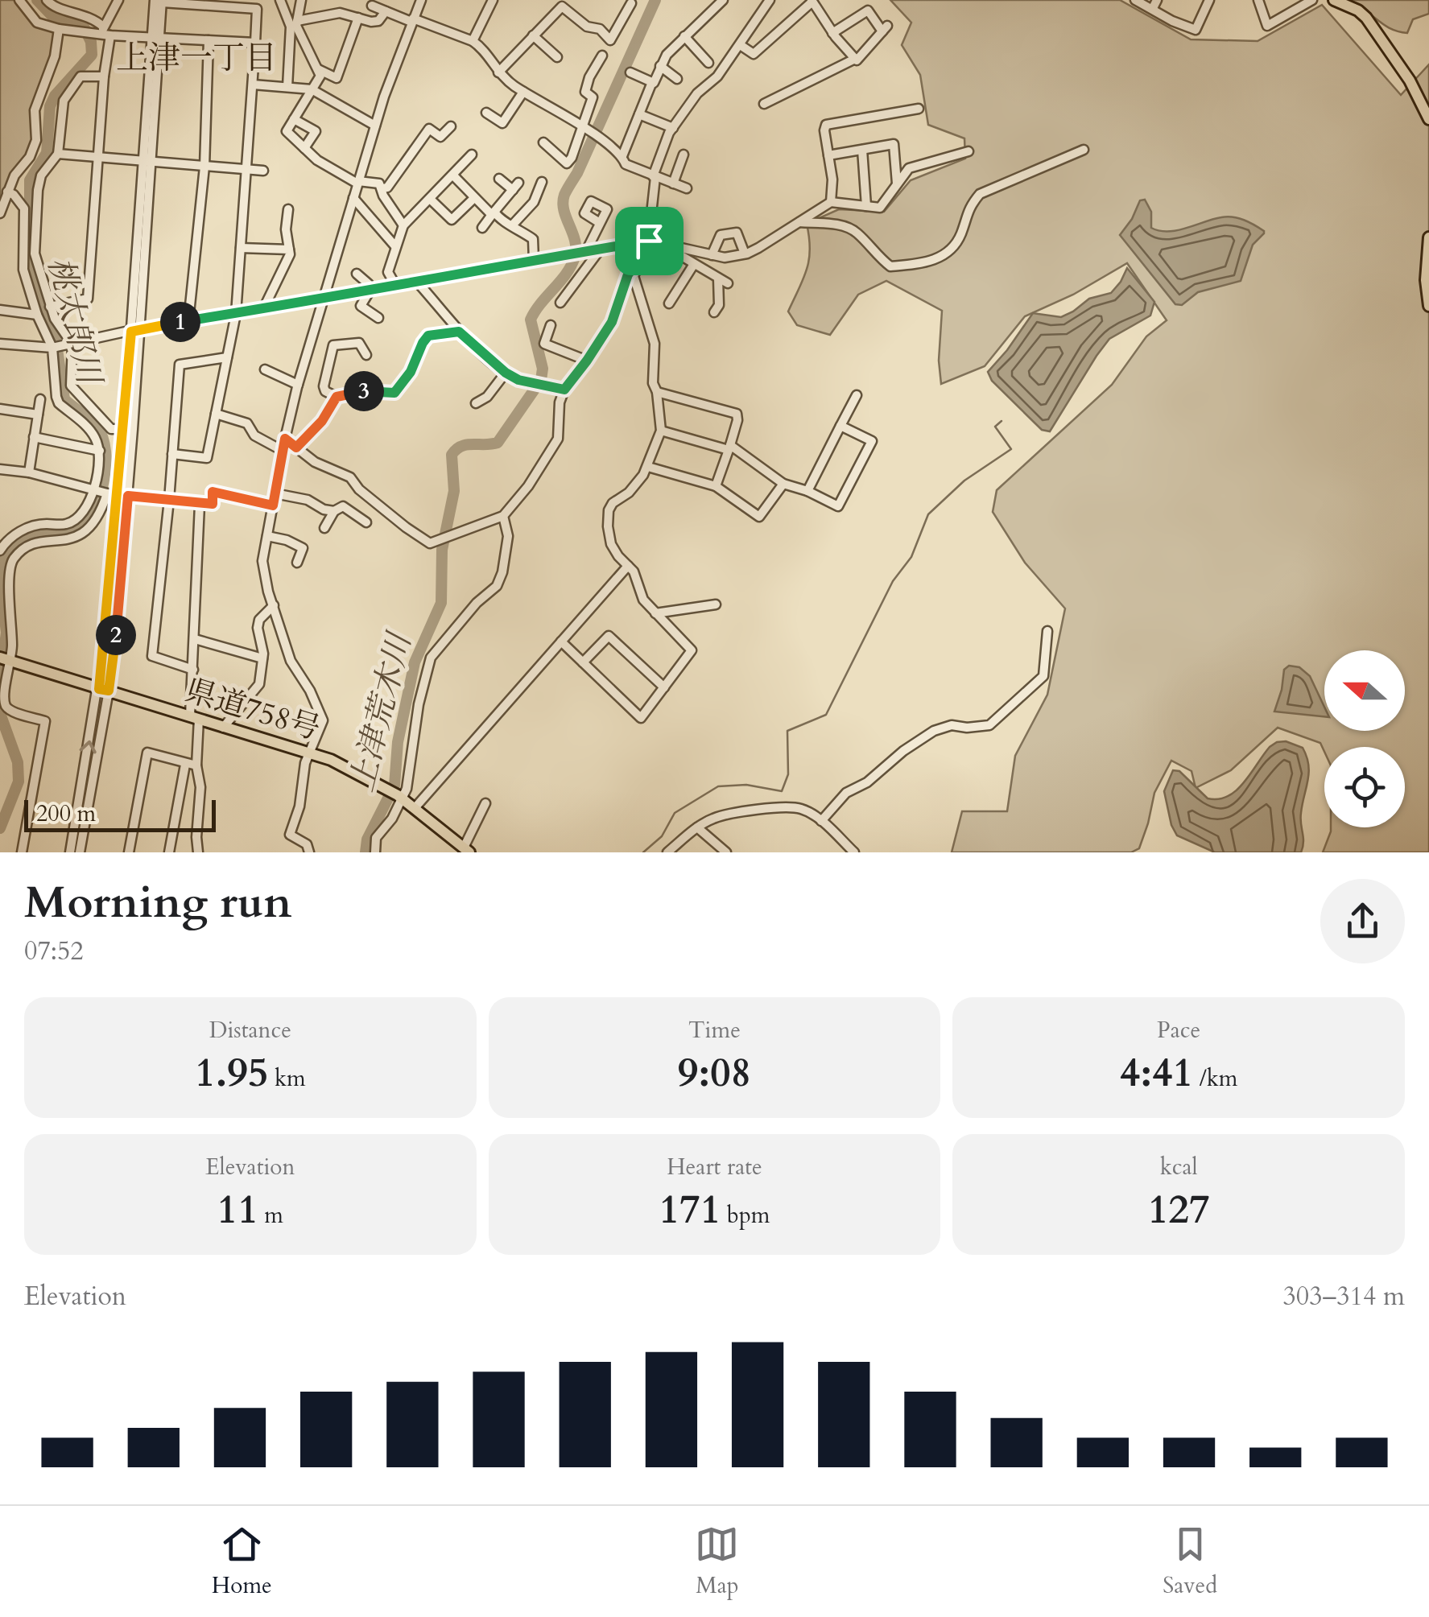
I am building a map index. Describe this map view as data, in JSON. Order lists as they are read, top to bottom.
{
  "streets": {
    "main road": ["県道758号"]
  },
  "districts": ["上津一丁目"],
  "water": ["桃太郎川", "上津荒木川"],
  "scale_bar": "200 m",
  "north": "left",
  "page": {
    "pins": ["1", "3", "2"],
    "scale": "200 m",
    "heading": ["Morning run", "07:52"],
    "stats": [
      ["Distance", "1.95 km"],
      ["Time", "9:08"],
      ["Pace", "4:41 /km"],
      ["Elevation", "11 m"],
      ["Heart rate", "171 bpm"],
      ["kcal", "127"]
    ],
    "chart": ["Elevation", "303–314 m"],
    "tabs": ["Home", "Map", "Saved"]
  }
}
